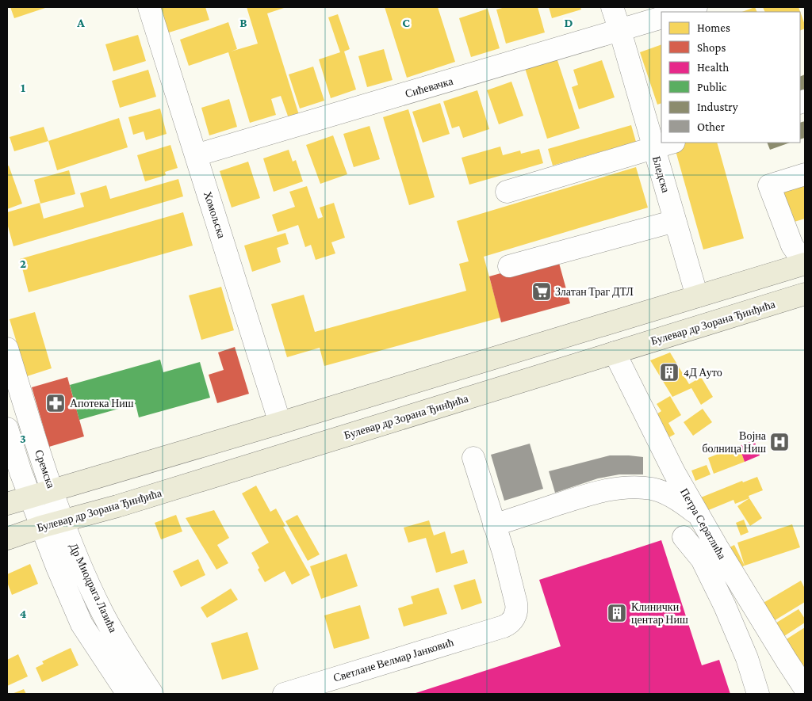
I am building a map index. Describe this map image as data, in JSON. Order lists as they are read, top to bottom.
{
  "streets": {
    "main road": ["Булевар др Зорана Ђинђића"],
    "street": [
      "Сићевачка",
      "Бледска",
      "Хомољска",
      "Сремска",
      "Петра Сератлића",
      "Др Миодрага Лазића",
      "Светлане Велмар Јанковић"
    ]
  },
  "crossings": [
    ["Сићевачка", "Бледска"],
    ["Сићевачка", "Хомољска"],
    ["Булевар др Зорана Ђинђића", "Сремска"],
    ["Булевар др Зорана Ђинђића", "Петра Сератлића"],
    ["Булевар др Зорана Ђинђића", "Др Миодрага Лазића"],
    ["Сремска", "Др Миодрага Лазића"]
  ],
  "places": {
    "supermarket": ["Златан Траг ДТЛ"],
    "building": ["4Д Ауто", "Клинички центар Ниш"],
    "pharmacy": ["Апотека Ниш"],
    "hospital": ["Војна болница Ниш"]
  },
  "legend": [
    "Homes",
    "Shops",
    "Health",
    "Public",
    "Industry",
    "Other"
  ],
  "grid": {
    "columns": [
      "A",
      "B",
      "C",
      "D"
    ],
    "rows": [
      "1",
      "2",
      "3",
      "4"
    ]
  }
}
